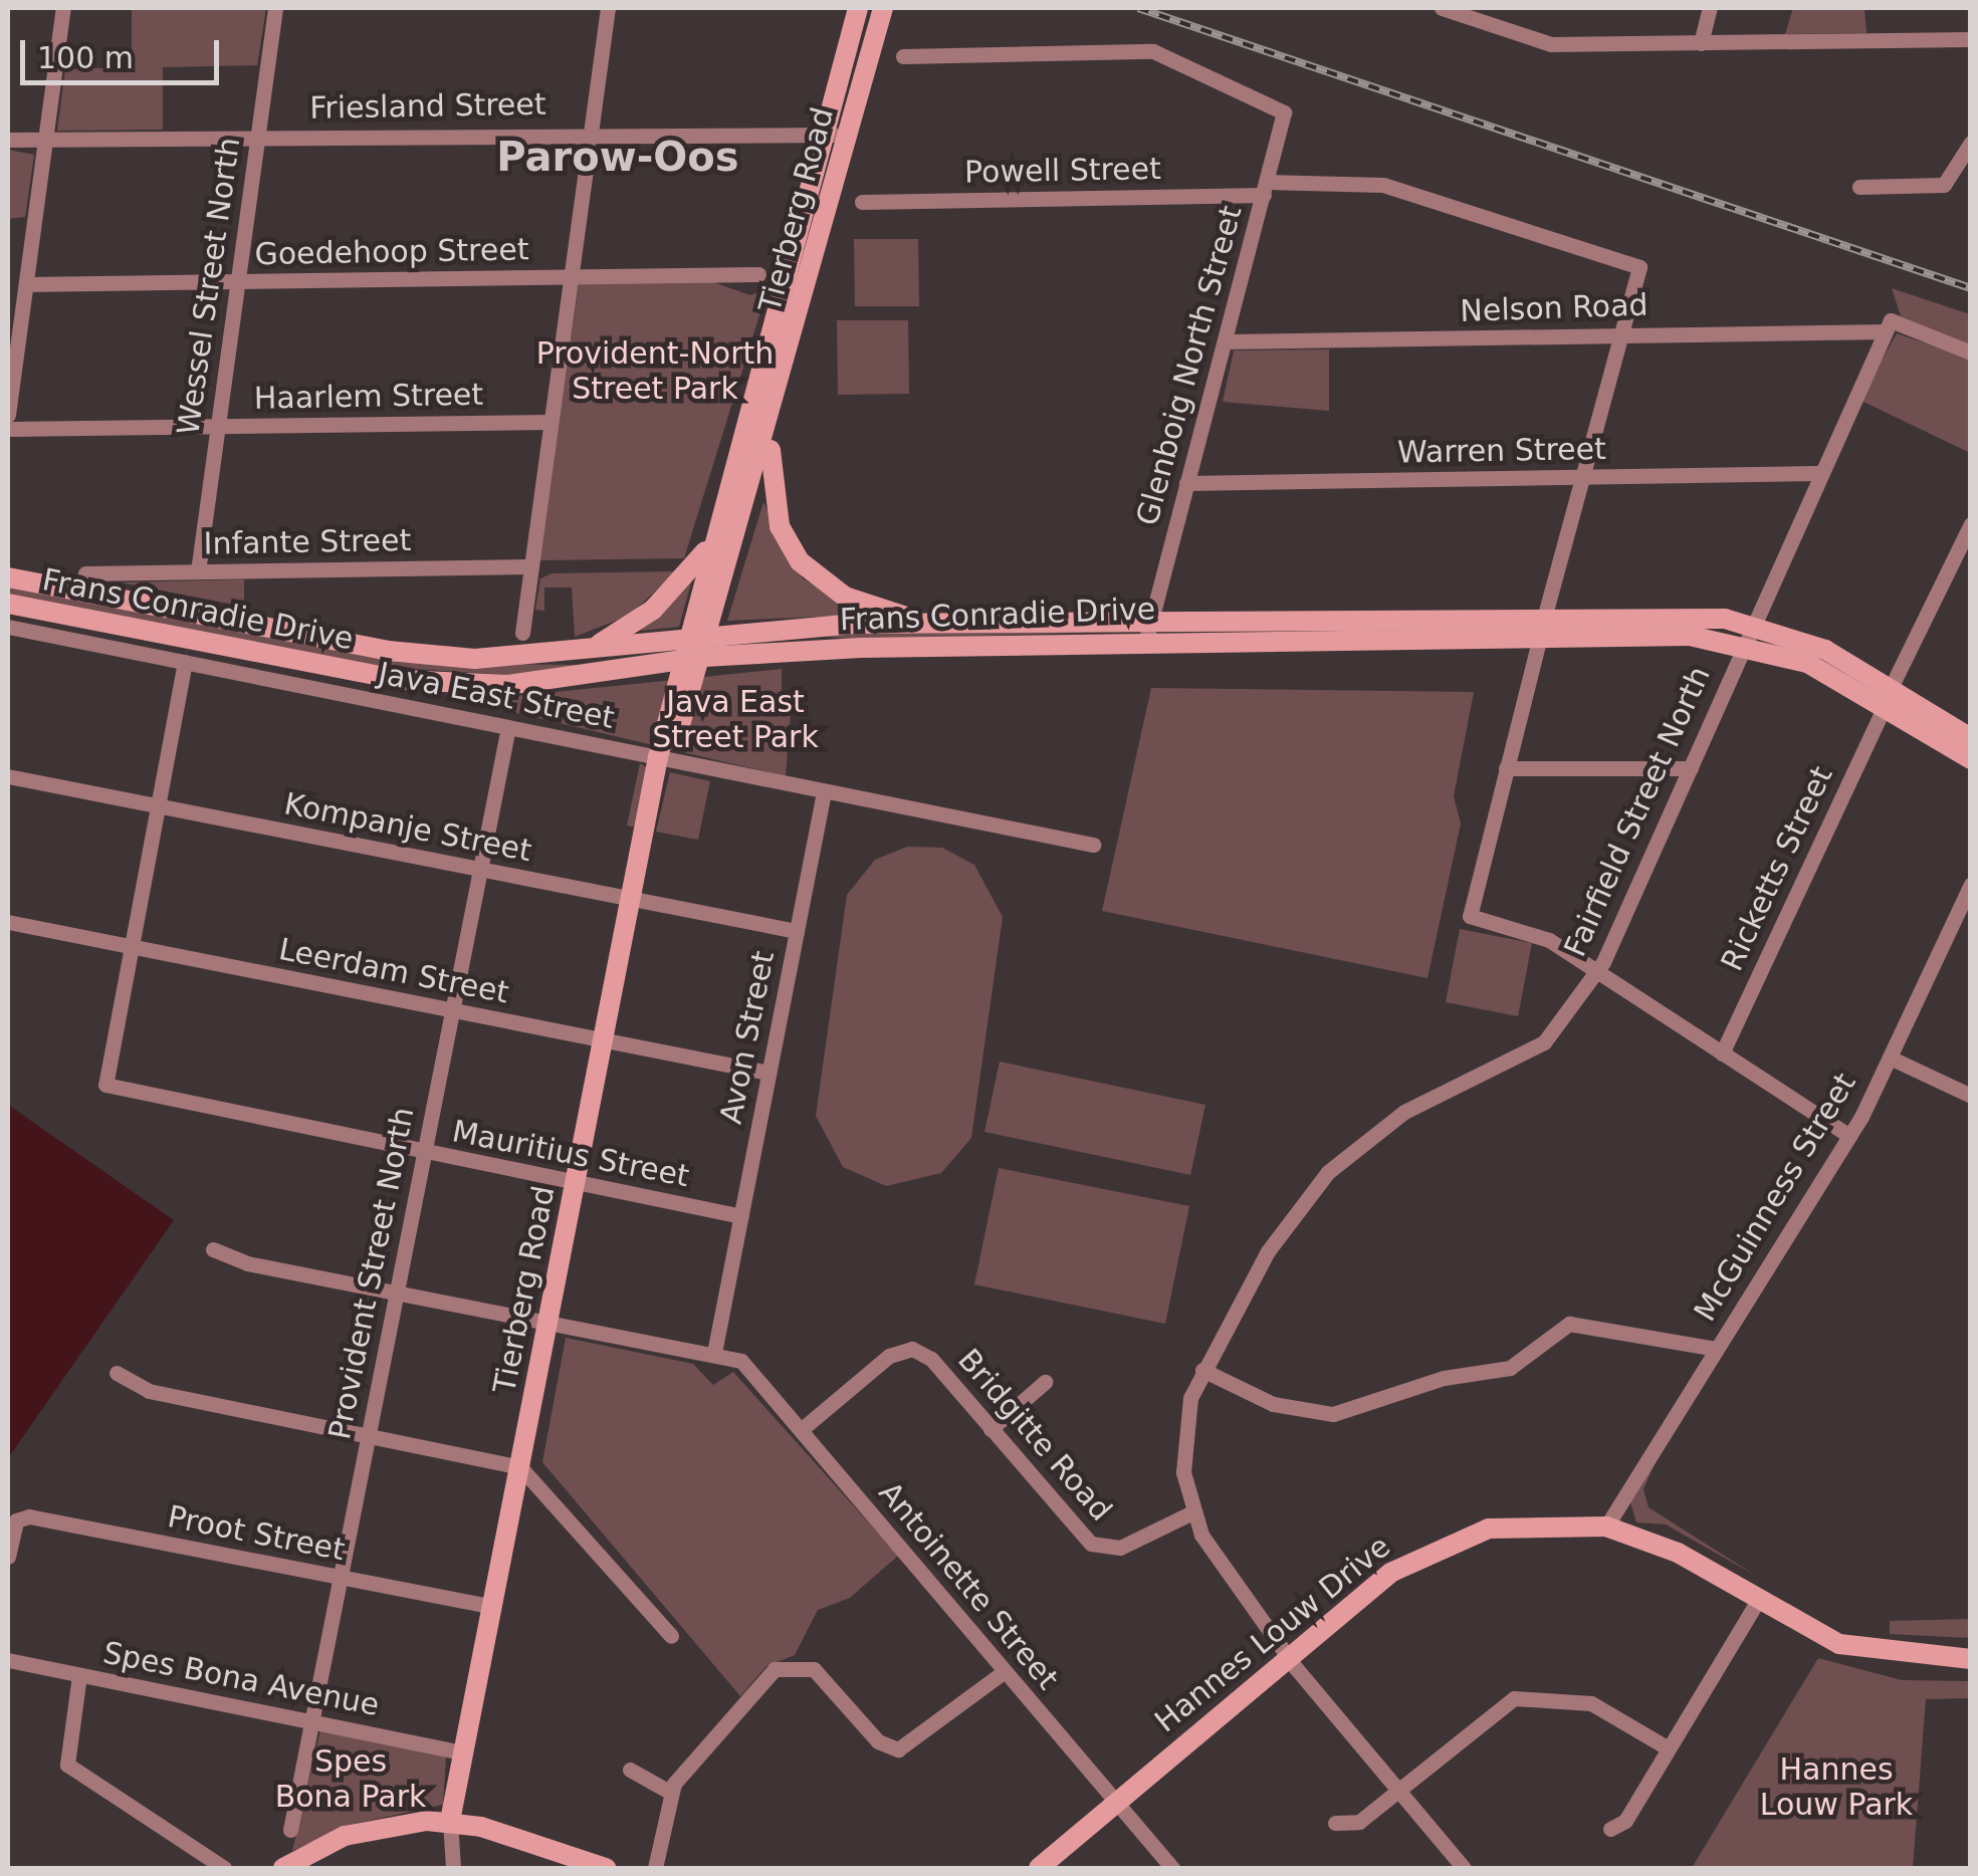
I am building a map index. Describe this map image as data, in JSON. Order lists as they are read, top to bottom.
{
  "streets": {
    "main road": ["Tierberg Road", "Frans Conradie Drive", "Hannes Louw Drive"],
    "street": [
      "Friesland Street",
      "Powell Street",
      "Goedehoop Street",
      "Wessel Street North",
      "Nelson Road",
      "Glenboig North Street",
      "Haarlem Street",
      "Warren Street",
      "Infante Street",
      "Java East Street",
      "Fairfield Street North",
      "Kompanje Street",
      "Ricketts Street",
      "Leerdam Street",
      "Avon Street",
      "Mauritius Street",
      "McGuinness Street",
      "Provident Street North",
      "Bridgitte Road",
      "Proot Street",
      "Antoinette Street",
      "Spes Bona Avenue"
    ]
  },
  "crossings": [
    ["Friesland Street", "Tierberg Road"],
    ["Friesland Street", "Wessel Street North"],
    ["Powell Street", "Nelson Road"],
    ["Powell Street", "Glenboig North Street"],
    ["Tierberg Road", "Frans Conradie Drive"],
    ["Tierberg Road", "Java East Street"],
    ["Tierberg Road", "Kompanje Street"],
    ["Tierberg Road", "Leerdam Street"],
    ["Tierberg Road", "Mauritius Street"],
    ["Tierberg Road", "Proot Street"],
    ["Tierberg Road", "Spes Bona Avenue"],
    ["Goedehoop Street", "Wessel Street North"],
    ["Wessel Street North", "Haarlem Street"],
    ["Wessel Street North", "Infante Street"],
    ["Nelson Road", "Glenboig North Street"],
    ["Nelson Road", "Fairfield Street North"],
    ["Glenboig North Street", "Warren Street"],
    ["Glenboig North Street", "Frans Conradie Drive"],
    ["Warren Street", "Fairfield Street North"],
    ["Frans Conradie Drive", "Fairfield Street North"],
    ["Frans Conradie Drive", "Ricketts Street"],
    ["Java East Street", "Avon Street"],
    ["Java East Street", "Provident Street North"],
    ["Fairfield Street North", "Bridgitte Road"],
    ["Fairfield Street North", "Hannes Louw Drive"],
    ["Kompanje Street", "Avon Street"],
    ["Kompanje Street", "Provident Street North"],
    ["Leerdam Street", "Avon Street"],
    ["Leerdam Street", "Mauritius Street"],
    ["Leerdam Street", "Provident Street North"],
    ["Avon Street", "Mauritius Street"],
    ["Avon Street", "Antoinette Street"],
    ["Mauritius Street", "Provident Street North"],
    ["McGuinness Street", "Hannes Louw Drive"],
    ["Provident Street North", "Proot Street"],
    ["Provident Street North", "Spes Bona Avenue"],
    ["Bridgitte Road", "Antoinette Street"],
    ["Antoinette Street", "Hannes Louw Drive"]
  ],
  "districts": ["Parow-Oos"],
  "parks": [
    "Provident-North Street Park",
    "Java East Street Park",
    "Spes Bona Park",
    "Hannes Louw Park"
  ],
  "scale_bar": "100 m"
}
